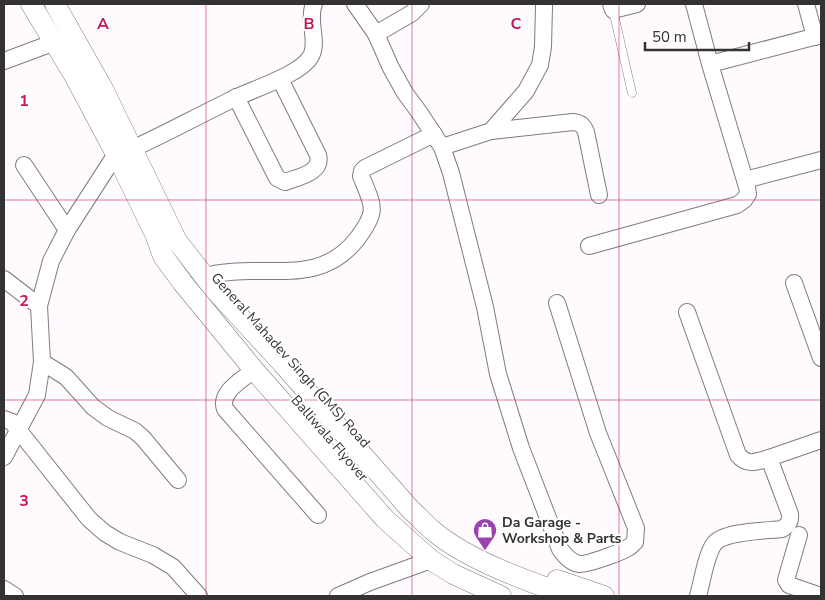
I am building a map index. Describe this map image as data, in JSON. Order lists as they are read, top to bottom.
{
  "streets": {
    "street": ["General Mahadev Singh (GMS) Road", "Balliwala Flyover"]
  },
  "crossings": [
    ["General Mahadev Singh (GMS) Road", "Balliwala Flyover"]
  ],
  "places": {
    "shop": ["Da Garage - Workshop & Parts"]
  },
  "scale_bar": "50 m",
  "grid": {
    "columns": ["A", "B", "C"],
    "rows": ["1", "2", "3"]
  }
}
